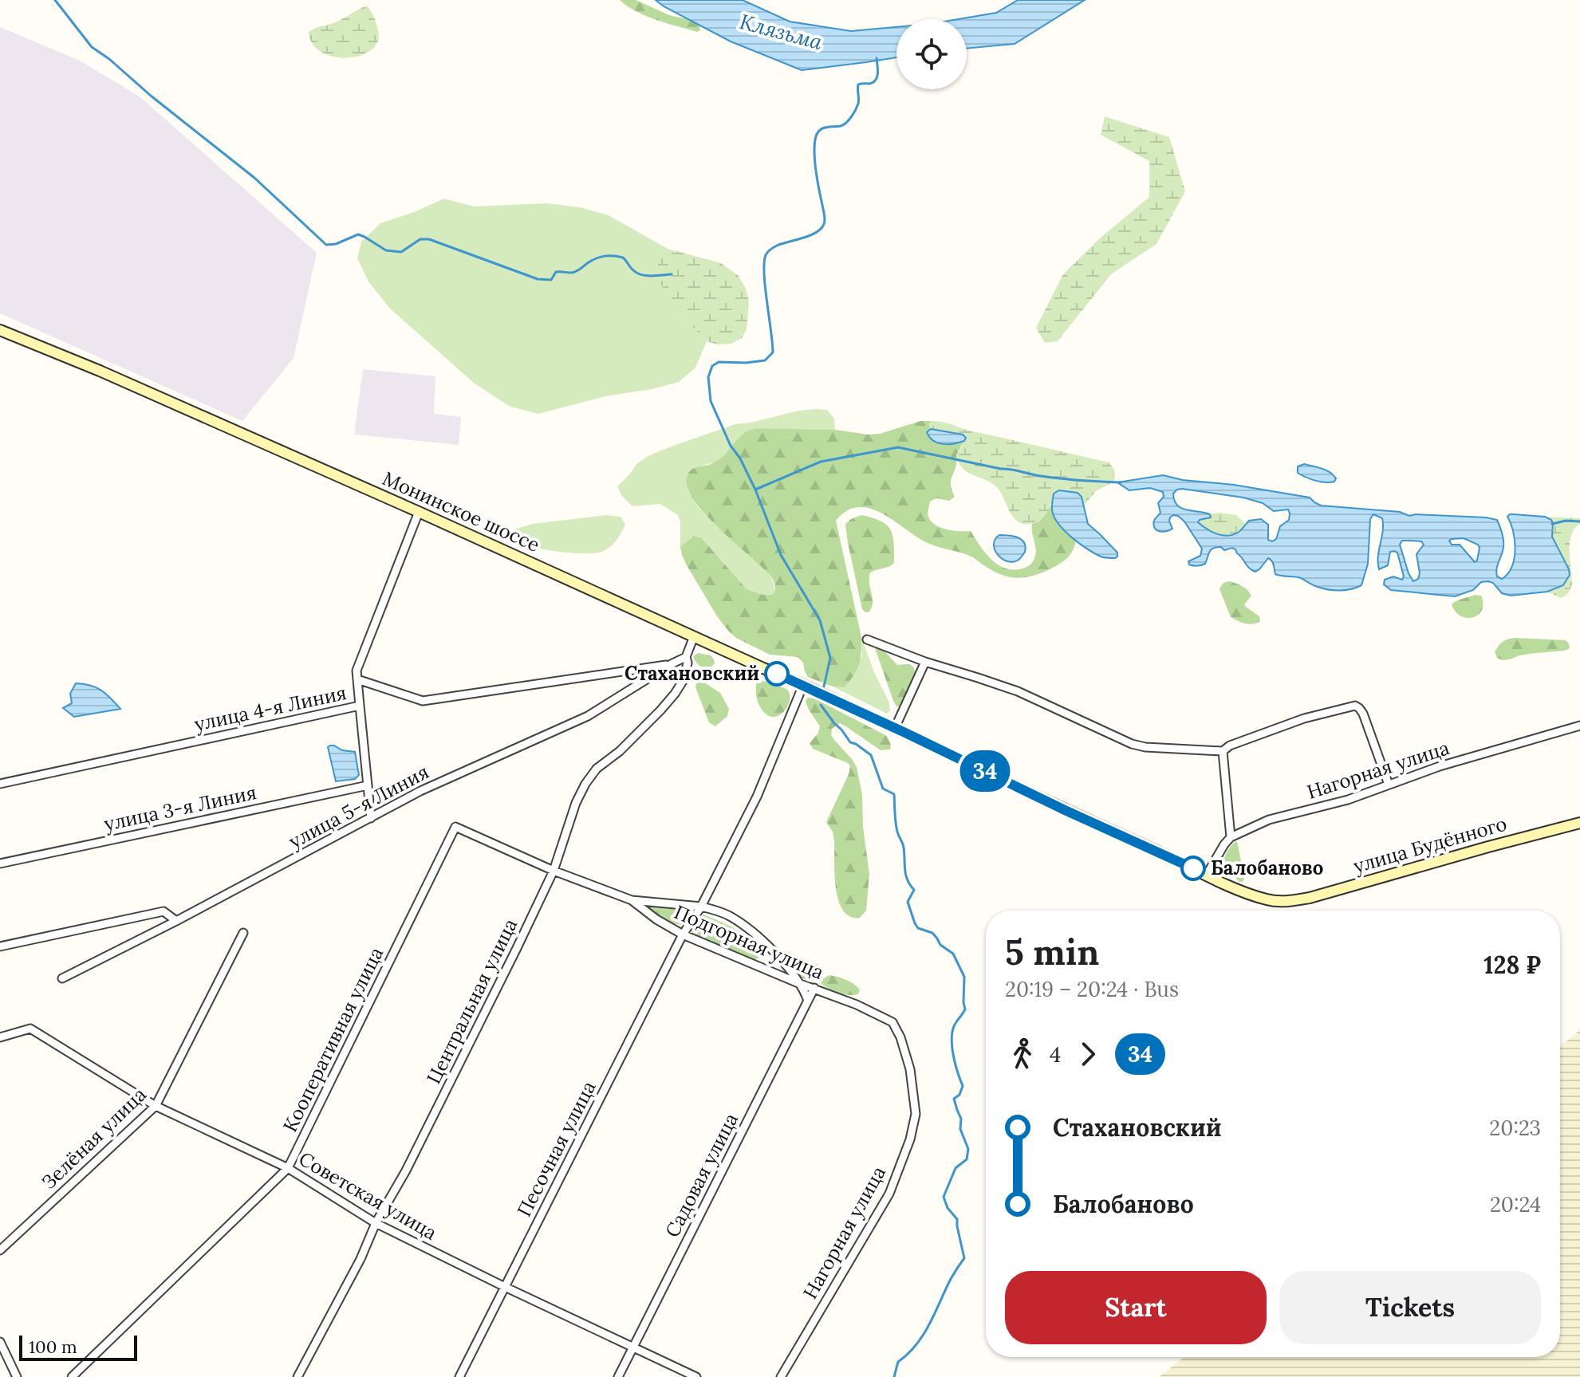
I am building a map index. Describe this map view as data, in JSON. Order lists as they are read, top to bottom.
{
  "streets": {
    "main road": ["Монинское шоссе", "улица Будённого"],
    "street": [
      "улица 4-я Линия",
      "Нагорная улица",
      "улица 5-я Линия",
      "улица 3-я Линия",
      "Подгорная улица",
      "Центральная улица",
      "Кооперативная улица",
      "Зелёная улица",
      "Песочная улица",
      "Садовая улица",
      "Советская улица"
    ]
  },
  "crossings": [
    ["Монинское шоссе", "улица Будённого"],
    ["Монинское шоссе", "Центральная улица"],
    ["улица 4-я Линия", "улица 5-я Линия"],
    ["Нагорная улица", "Подгорная улица"],
    ["Подгорная улица", "Центральная улица"],
    ["Подгорная улица", "Кооперативная улица"],
    ["Подгорная улица", "Песочная улица"],
    ["Подгорная улица", "Садовая улица"],
    ["Центральная улица", "Советская улица"],
    ["Кооперативная улица", "Советская улица"],
    ["Зелёная улица", "Советская улица"],
    ["Песочная улица", "Советская улица"],
    ["Садовая улица", "Советская улица"]
  ],
  "water": ["Клязьма"],
  "places": ["Стахановский", "Балобаново"],
  "lines": ["bus line 34"],
  "scale_bar": "100 m",
  "page": {
    "on_map": "34",
    "heading": ["5 min", "20:19 – 20:24 · Bus", "128 ₽"],
    "legs": ["4", "34"],
    "list": [
      {
        "name": "Стахановский",
        "value": "20:23"
      },
      {
        "name": "Балобаново",
        "value": "20:24"
      }
    ],
    "buttons": ["Start", "Tickets"],
    "scale": "100 m"
  }
}
